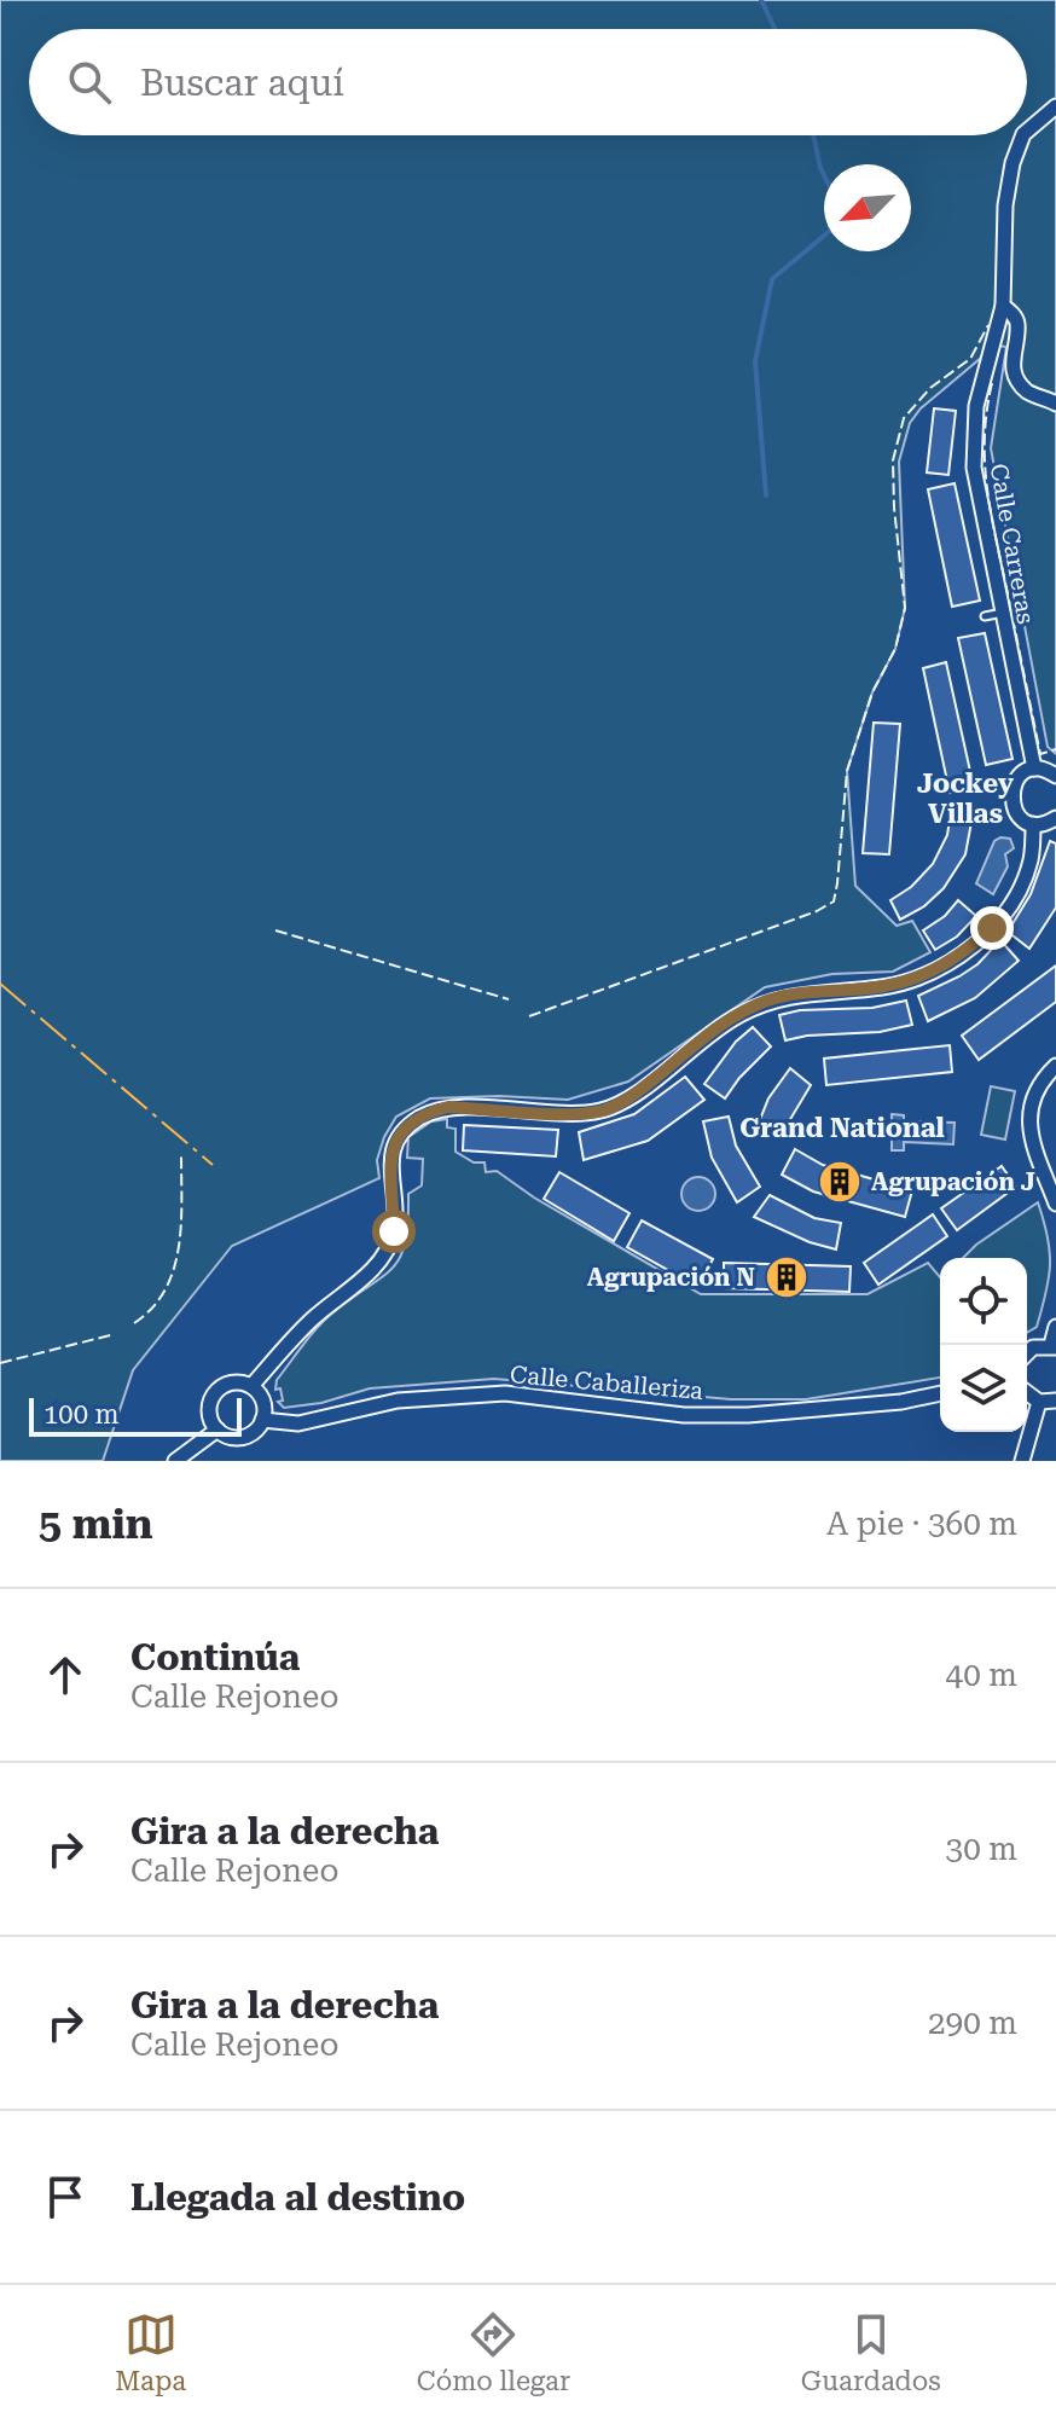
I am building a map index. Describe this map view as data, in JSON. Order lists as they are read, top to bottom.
{
  "streets": {
    "street": ["Calle Carreras", "Calle Caballeriza"]
  },
  "districts": ["Jockey Villas", "Grand National"],
  "places": {
    "building": ["Agrupación J", "Agrupación N"]
  },
  "scale_bar": "100 m",
  "north": "bottom left",
  "page": {
    "search": "Buscar aquí",
    "scale": "100 m",
    "heading": ["5 min", "A pie · 360 m"],
    "list": [
      ["Continúa", "Calle Rejoneo", "40 m"],
      ["Gira a la derecha", "Calle Rejoneo", "30 m"],
      ["Gira a la derecha", "Calle Rejoneo", "290 m"],
      "Llegada al destino"
    ],
    "nav": ["Mapa", "Cómo llegar", "Guardados"]
  }
}
